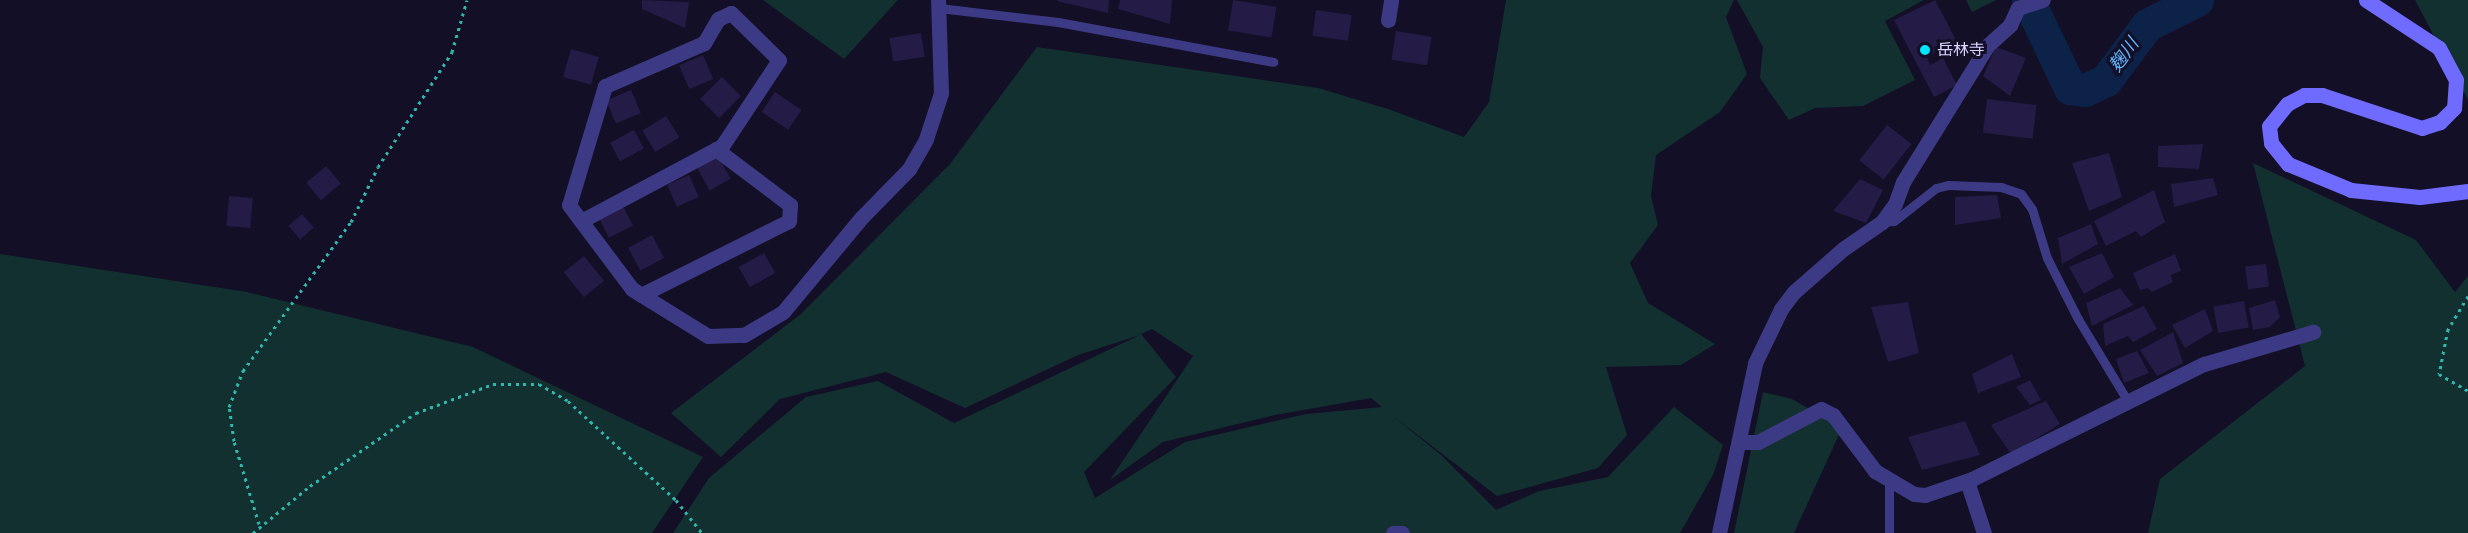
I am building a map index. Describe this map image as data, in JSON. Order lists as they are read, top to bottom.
{
  "water": ["麹川"],
  "places": ["岳林寺"]
}
